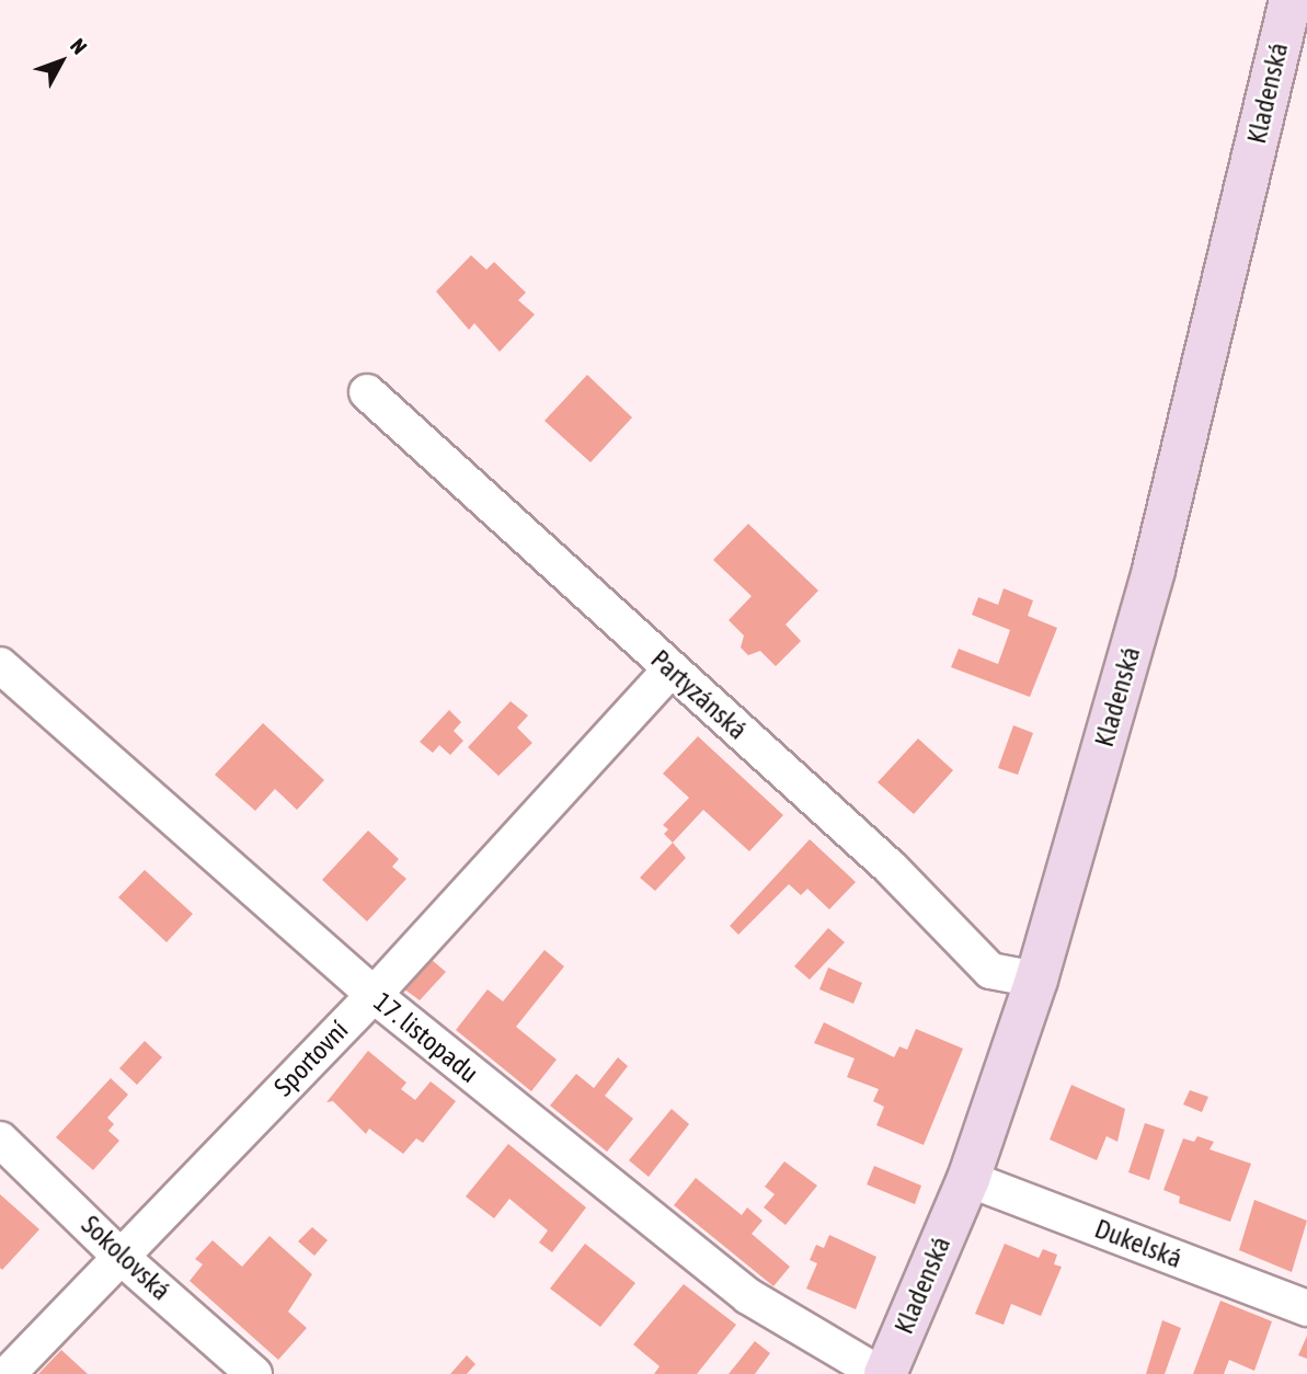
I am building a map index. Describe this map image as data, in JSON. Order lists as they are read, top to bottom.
{
  "streets": {
    "street": [
      "Kladenská",
      "Partyzánská",
      "17. listopadu",
      "Sportovní",
      "Dukelská",
      "Sokolovská"
    ]
  },
  "crossings": [
    ["Kladenská", "Partyzánská"],
    ["Kladenská", "17. listopadu"],
    ["Kladenská", "Dukelská"],
    ["Partyzánská", "Sportovní"],
    ["17. listopadu", "Sportovní"],
    ["Sportovní", "Sokolovská"]
  ],
  "north": "top right"
}
